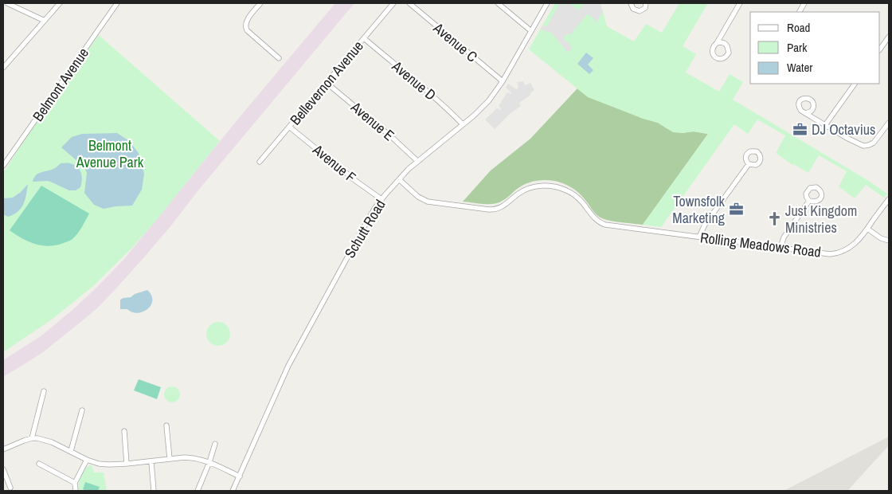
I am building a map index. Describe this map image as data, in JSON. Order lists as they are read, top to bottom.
{
  "streets": {
    "street": [
      "Avenue C",
      "Avenue D",
      "Bellevernon Avenue",
      "Belmont Avenue",
      "Avenue E",
      "Avenue F",
      "Schutt Road",
      "Rolling Meadows Road"
    ]
  },
  "crossings": [
    ["Avenue C", "Schutt Road"],
    ["Avenue D", "Bellevernon Avenue"],
    ["Avenue D", "Schutt Road"],
    ["Bellevernon Avenue", "Avenue E"],
    ["Bellevernon Avenue", "Avenue F"],
    ["Avenue E", "Schutt Road"],
    ["Avenue F", "Schutt Road"],
    ["Schutt Road", "Rolling Meadows Road"]
  ],
  "parks": ["Belmont Avenue Park"],
  "places": {
    "office": ["DJ Octavius", "Townsfolk Marketing"],
    "church": ["Just Kingdom Ministries"]
  },
  "legend": ["Road", "Park", "Water"]
}
